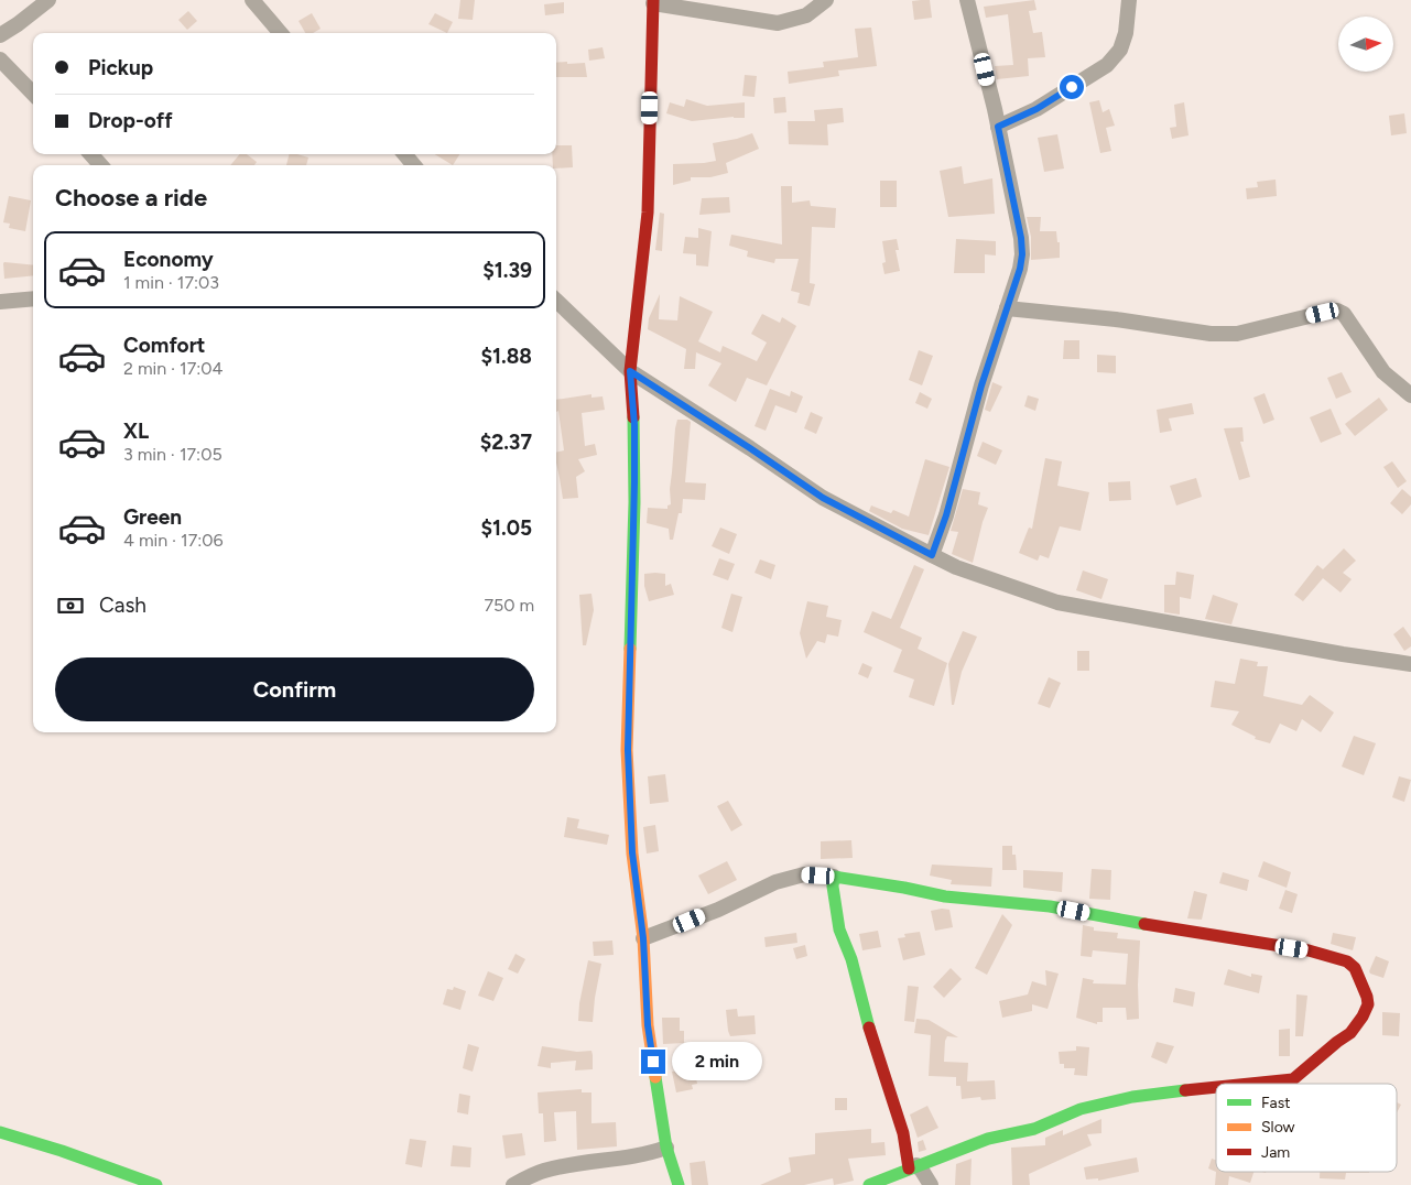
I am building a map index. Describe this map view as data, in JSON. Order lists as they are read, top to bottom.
{
  "legend": ["Fast", "Slow", "Jam"],
  "north": "right",
  "page": {
    "banner": ["Pickup", "Drop-off"],
    "heading": "Choose a ride",
    "list": [
      {
        "name": "Economy",
        "note": "1 min · 17:03",
        "value": "$1.39"
      },
      {
        "name": "Comfort",
        "note": "2 min · 17:04",
        "value": "$1.88"
      },
      {
        "name": "XL",
        "note": "3 min · 17:05",
        "value": "$2.37"
      },
      {
        "name": "Green",
        "note": "4 min · 17:06",
        "value": "$1.05"
      }
    ],
    "pay": ["Cash", "750 m"],
    "buttons": "Confirm",
    "bubble": "2 min"
  }
}
